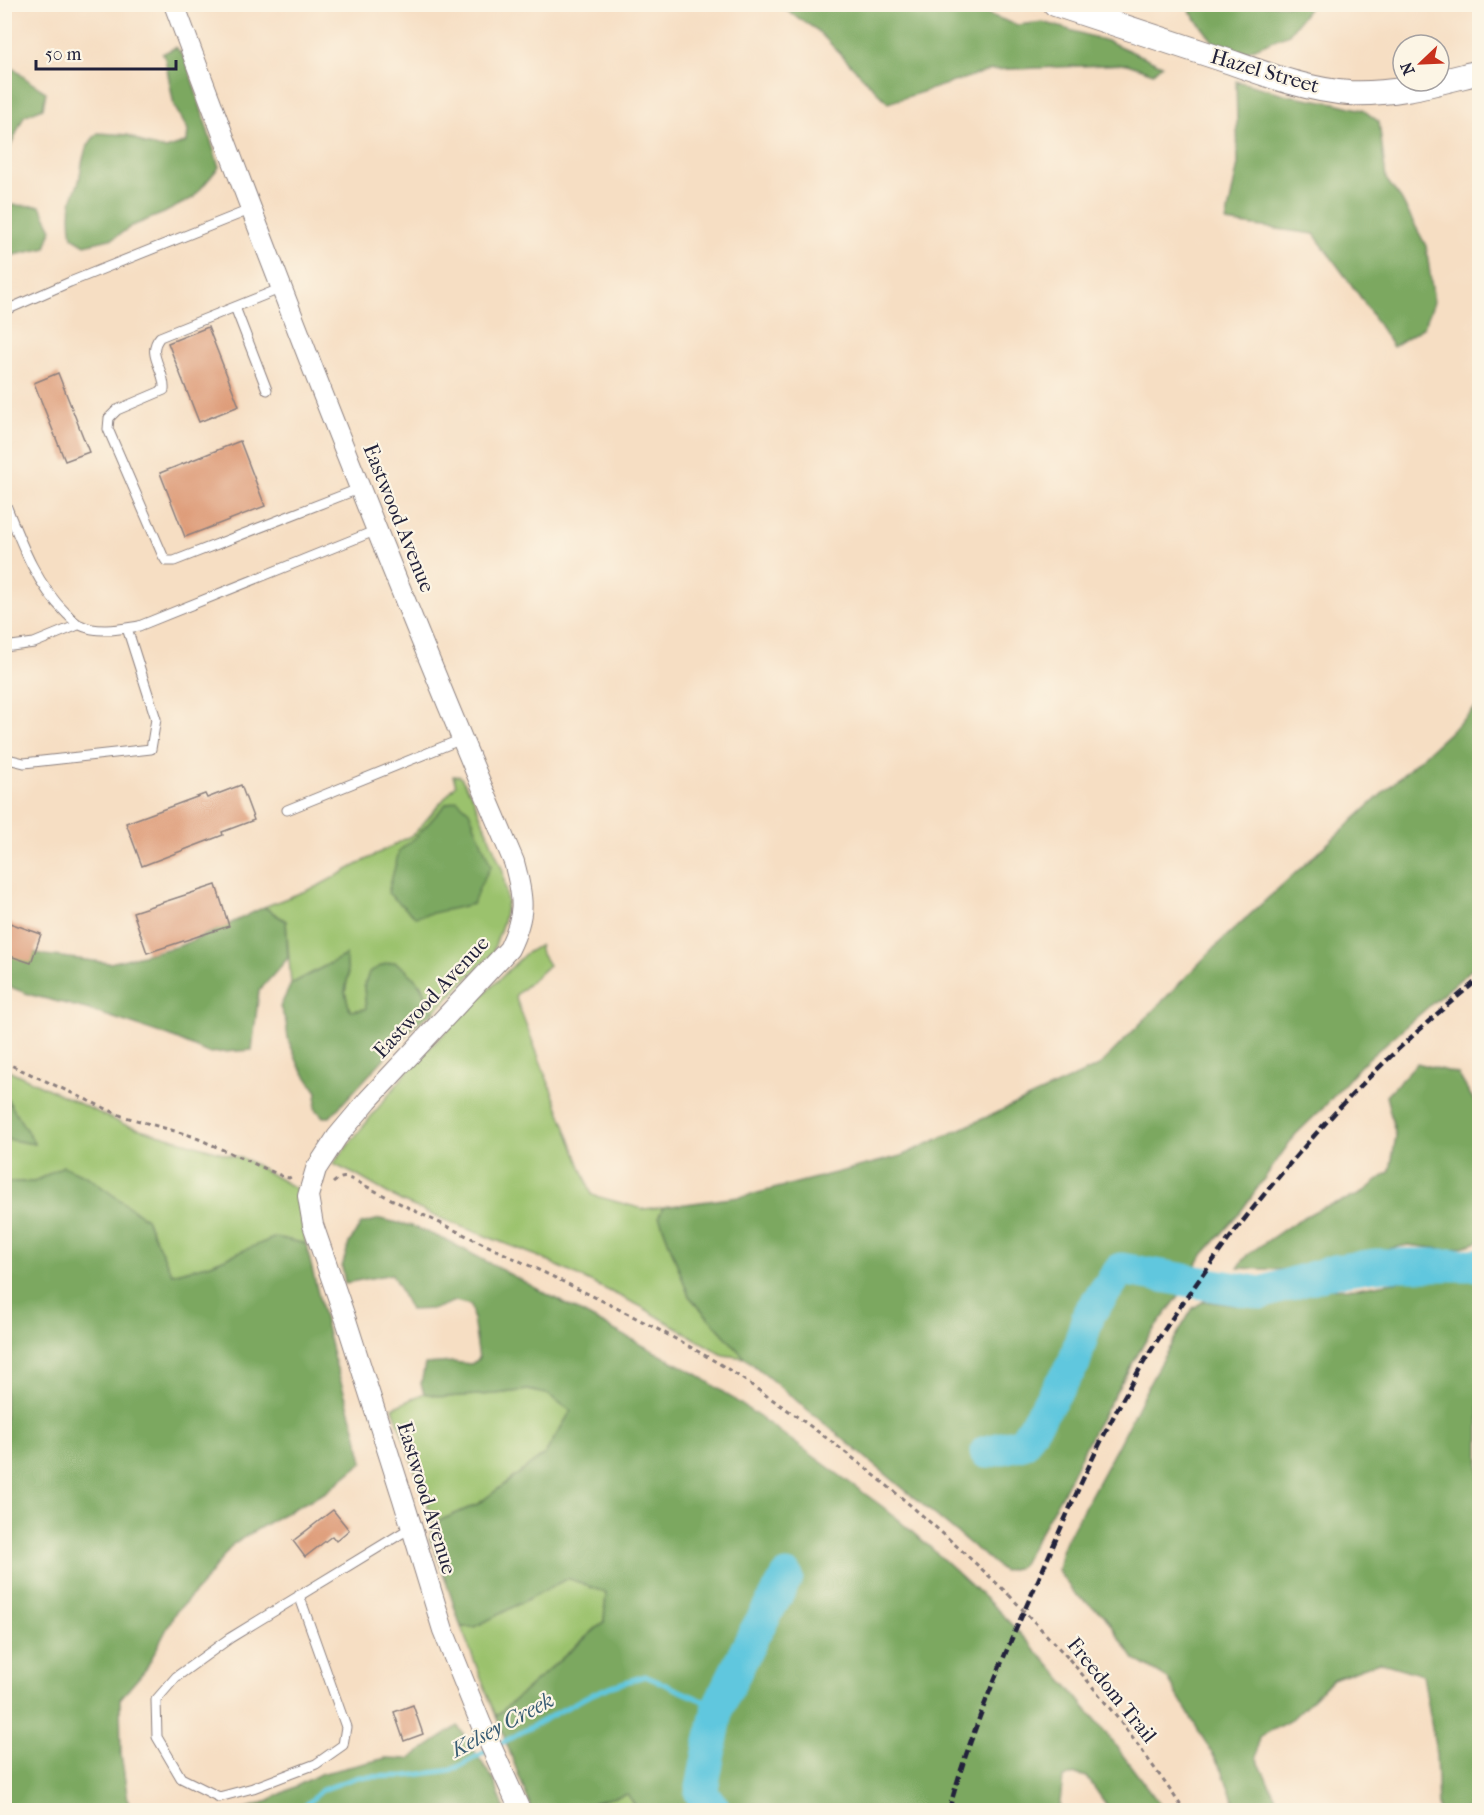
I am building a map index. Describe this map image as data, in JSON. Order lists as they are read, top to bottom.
{
  "streets": {
    "street": ["Hazel Street", "Eastwood Avenue"],
    "path": ["Freedom Trail"]
  },
  "crossings": [
    ["Eastwood Avenue", "Freedom Trail"]
  ],
  "water": ["Kelsey Creek"],
  "scale_bar": "50 m",
  "north": "bottom left"
}
